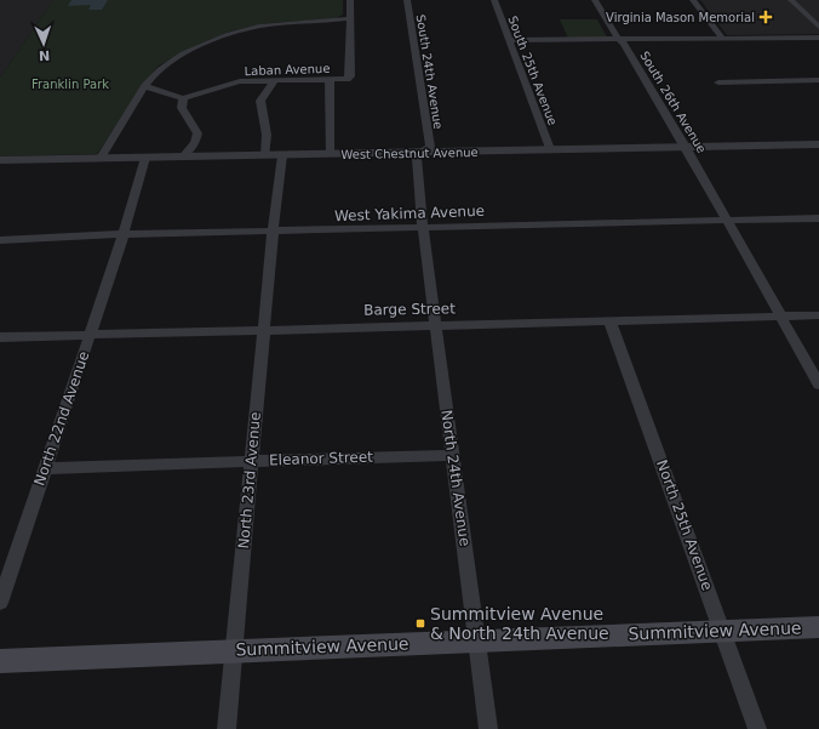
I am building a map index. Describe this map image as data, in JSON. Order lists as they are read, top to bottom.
{
  "streets": {
    "main road": ["Summitview Avenue"],
    "street": [
      "Laban Avenue",
      "South 25th Avenue",
      "South 24th Avenue",
      "South 26th Avenue",
      "West Chestnut Avenue",
      "West Yakima Avenue",
      "Barge Street",
      "North 22nd Avenue",
      "Eleanor Street",
      "North 24th Avenue",
      "North 23rd Avenue",
      "North 25th Avenue"
    ]
  },
  "crossings": [
    ["South 25th Avenue", "West Chestnut Avenue"],
    ["South 24th Avenue", "West Chestnut Avenue"],
    ["South 24th Avenue", "West Yakima Avenue"],
    ["South 24th Avenue", "North 24th Avenue"],
    ["South 26th Avenue", "West Chestnut Avenue"],
    ["South 26th Avenue", "West Yakima Avenue"],
    ["South 26th Avenue", "Barge Street"],
    ["West Chestnut Avenue", "North 22nd Avenue"],
    ["West Chestnut Avenue", "North 23rd Avenue"],
    ["West Yakima Avenue", "North 22nd Avenue"],
    ["West Yakima Avenue", "North 24th Avenue"],
    ["West Yakima Avenue", "North 23rd Avenue"],
    ["Barge Street", "North 22nd Avenue"],
    ["Barge Street", "North 24th Avenue"],
    ["Barge Street", "North 23rd Avenue"],
    ["Barge Street", "North 25th Avenue"],
    ["North 22nd Avenue", "Eleanor Street"],
    ["Eleanor Street", "North 24th Avenue"],
    ["Eleanor Street", "North 23rd Avenue"],
    ["North 24th Avenue", "Summitview Avenue"],
    ["North 23rd Avenue", "Summitview Avenue"],
    ["North 25th Avenue", "Summitview Avenue"]
  ],
  "parks": ["Franklin Park"],
  "places": {
    "health": ["Virginia Mason Memorial"],
    "transit": ["Summitview Avenue & North 24th Avenue"]
  },
  "north": "bottom"
}
